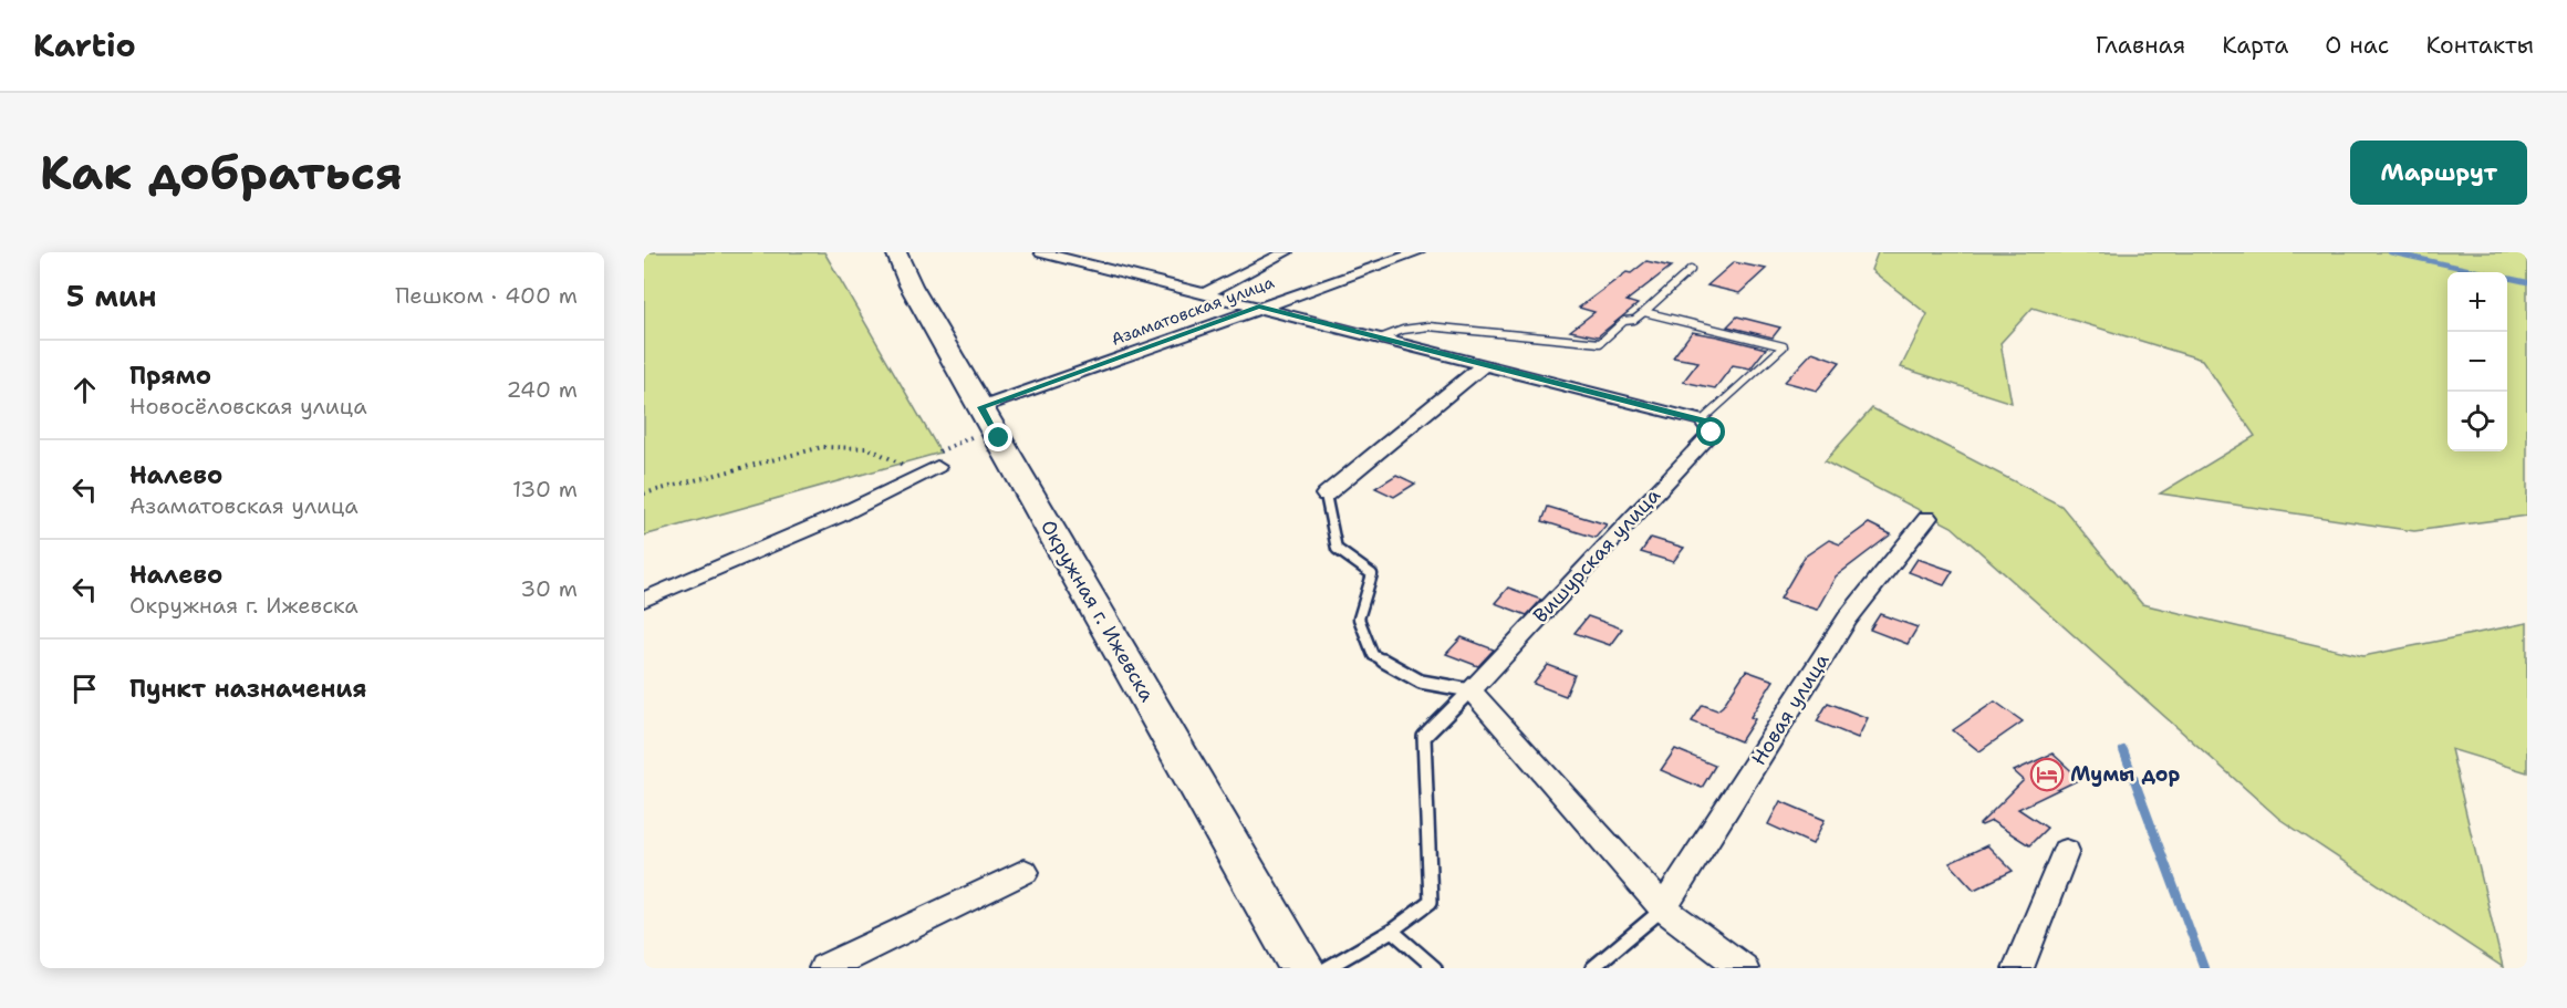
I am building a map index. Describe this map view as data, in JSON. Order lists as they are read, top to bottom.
{
  "streets": {
    "main road": ["Окружная г. Ижевска"],
    "street": ["Азаматовская улица", "Вишурская улица", "Новая улица"]
  },
  "crossings": [
    ["Азаматовская улица", "Окружная г. Ижевска"]
  ],
  "places": {
    "hotel": ["Мумы дор"]
  },
  "page": {
    "header": "Kartio",
    "nav": [
      "Главная",
      "Карта",
      "О нас",
      "Контакты"
    ],
    "buttons": "Маршрут",
    "title": "Как добраться",
    "heading": ["5 мин", "Пешком · 400 m"],
    "map_buttons": ["+", "−"],
    "list": [
      ["Прямо", "Новосёловская улица", "240 m"],
      ["Налево", "Азаматовская улица", "130 m"],
      ["Налево", "Окружная г. Ижевска", "30 m"],
      "Пункт назначения"
    ]
  }
}
